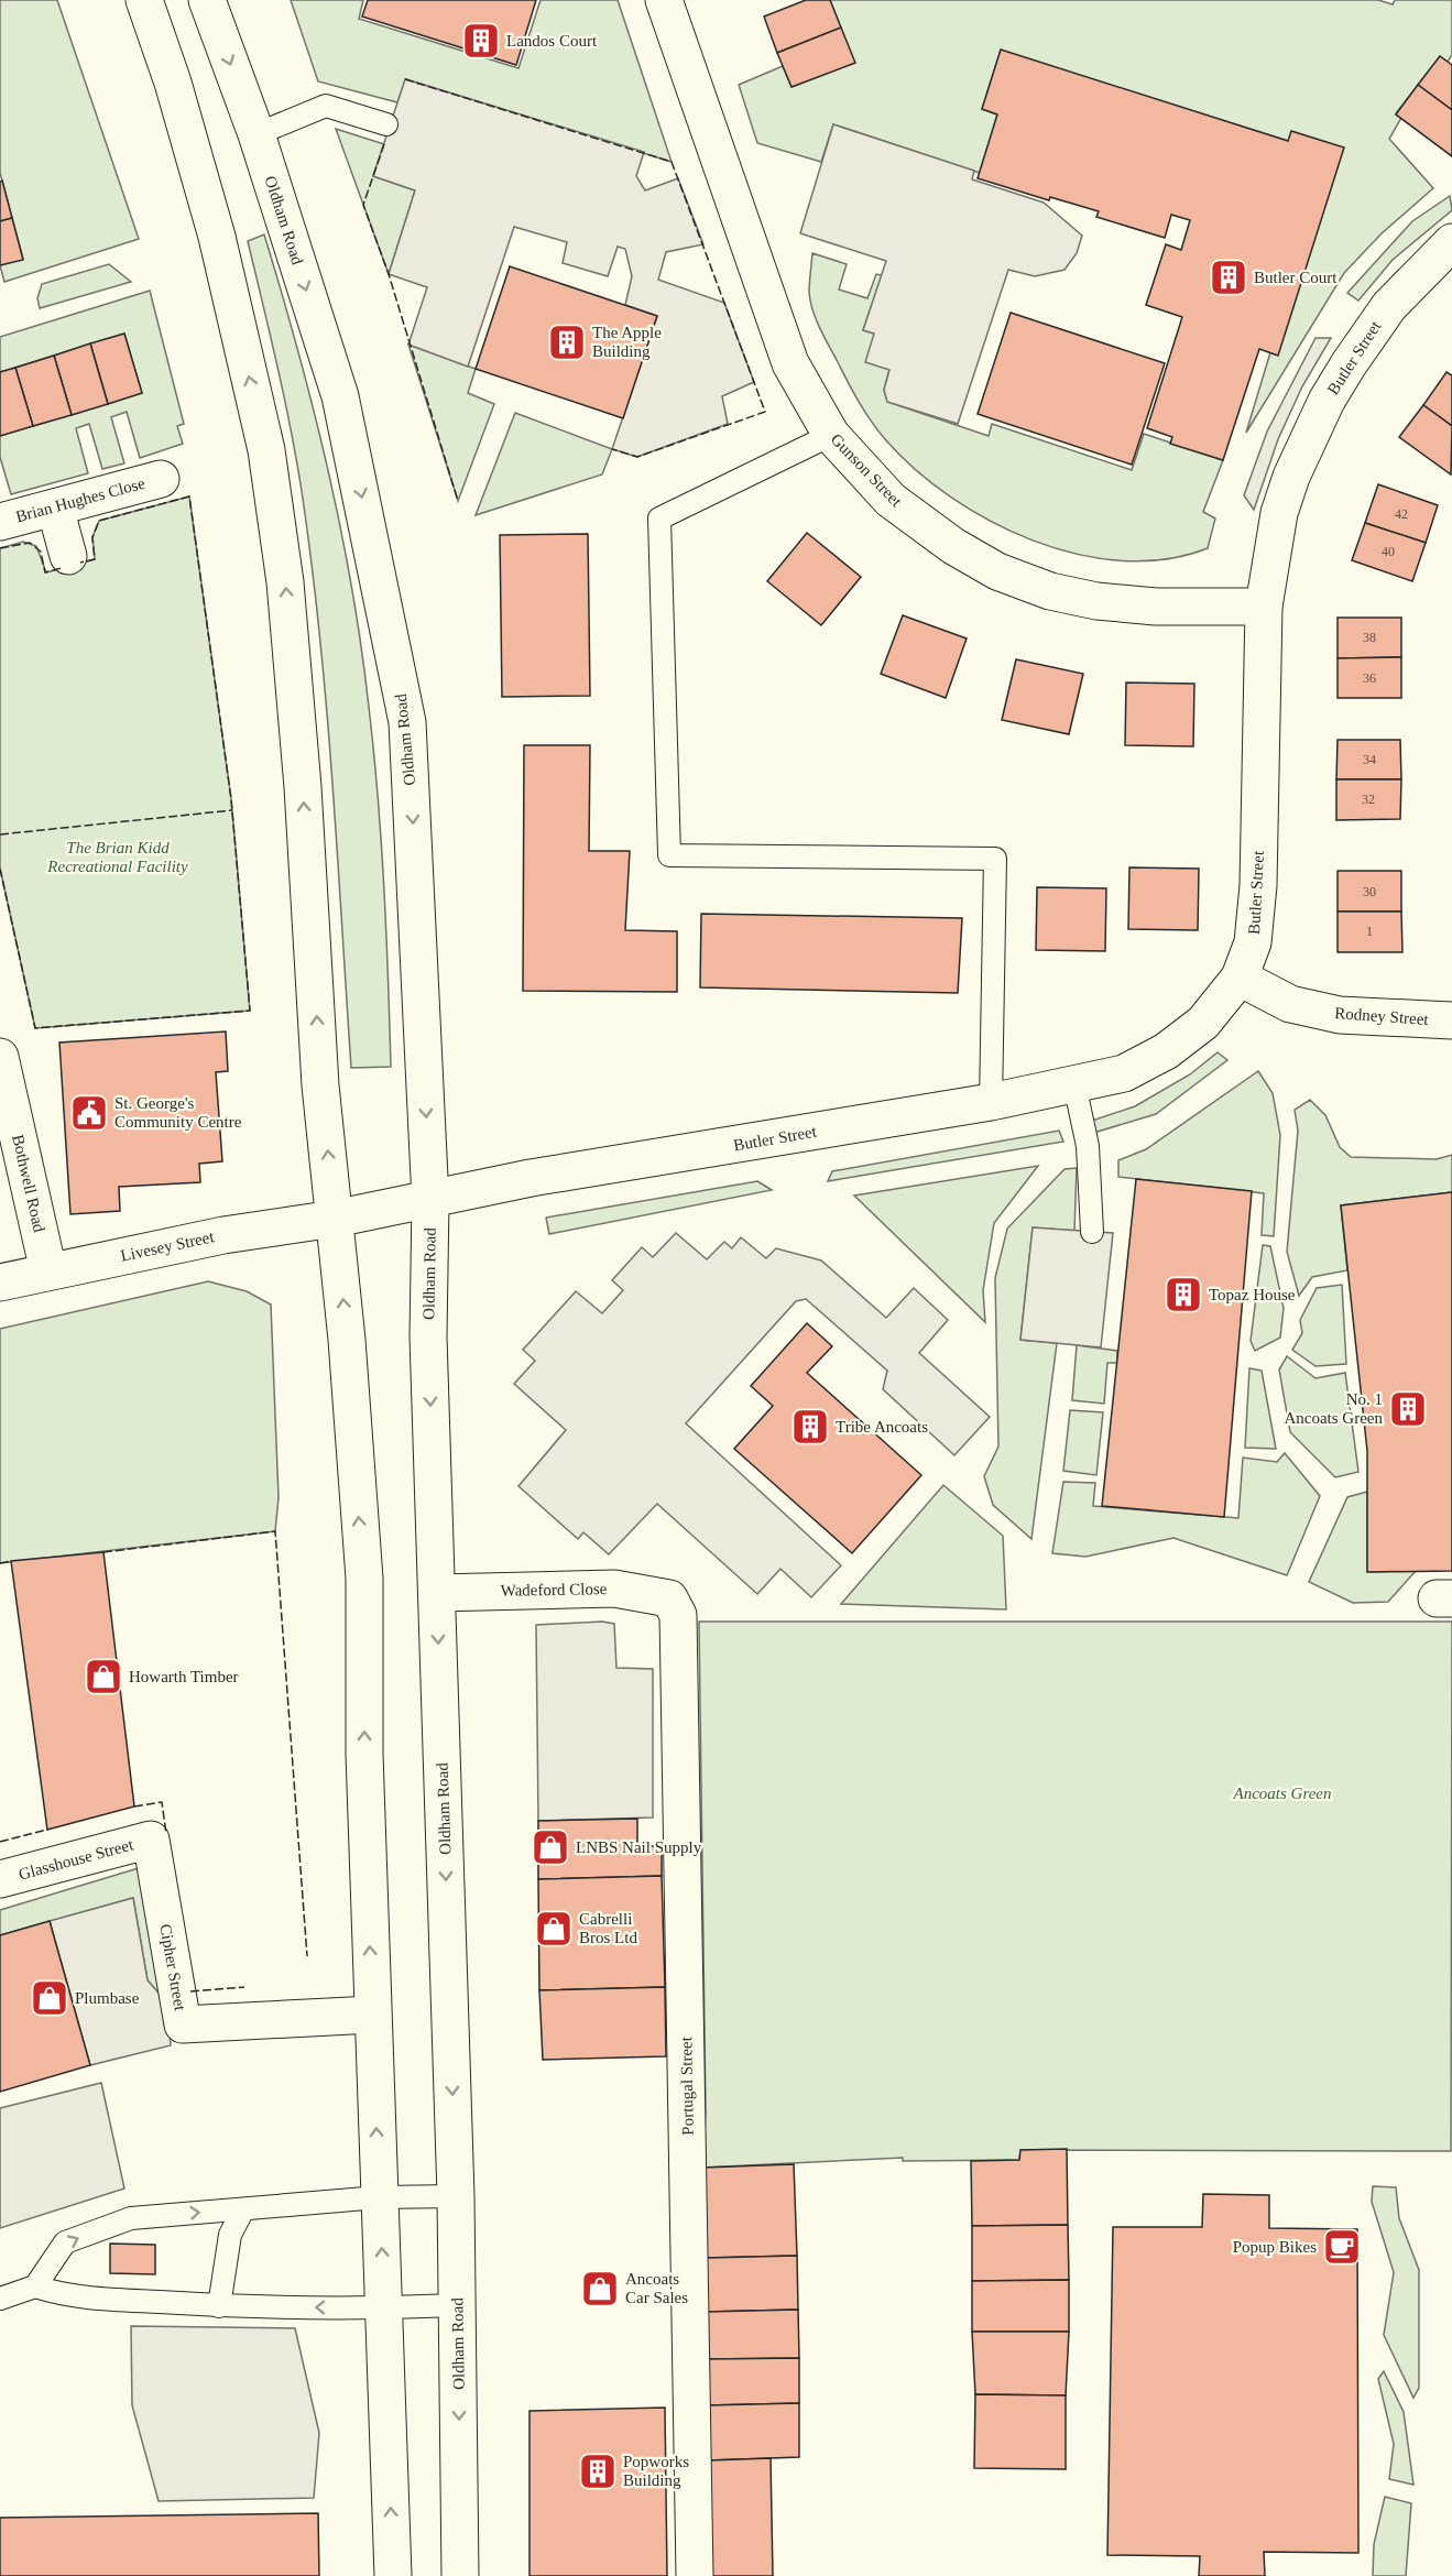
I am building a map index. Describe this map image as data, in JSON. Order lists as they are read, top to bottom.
{
  "streets": {
    "main road": [
      "Oldham Road",
      "Butler Street",
      "Gunson Street",
      "Brian Hughes Close",
      "Rodney Street",
      "Bothwell Road",
      "Livesey Street",
      "Wadeford Close",
      "Glasshouse Street",
      "Cipher Street",
      "Portugal Street"
    ]
  },
  "crossings": [
    ["Oldham Road", "Butler Street"],
    ["Oldham Road", "Wadeford Close"],
    ["Butler Street", "Gunson Street"],
    ["Butler Street", "Rodney Street"],
    ["Butler Street", "Livesey Street"],
    ["Bothwell Road", "Livesey Street"],
    ["Wadeford Close", "Portugal Street"],
    ["Glasshouse Street", "Cipher Street"]
  ],
  "parks": ["The Brian Kidd Recreational Facility", "Ancoats Green"],
  "places": {
    "building": [
      "Landos Court",
      "Butler Court",
      "The Apple Building",
      "Topaz House",
      "No. 1 Ancoats Green",
      "Tribe Ancoats",
      "Popworks Building"
    ],
    "public building": ["St. George's Community Centre"],
    "shop": [
      "Howarth Timber",
      "LNBS Nail Supply",
      "Cabrelli Bros Ltd",
      "Plumbase",
      "Ancoats Car Sales"
    ],
    "cafe": ["Popup Bikes"]
  },
  "house_numbers": [
    "42",
    "40",
    "38",
    "36",
    "34",
    "32",
    "30",
    "1"
  ]
}
